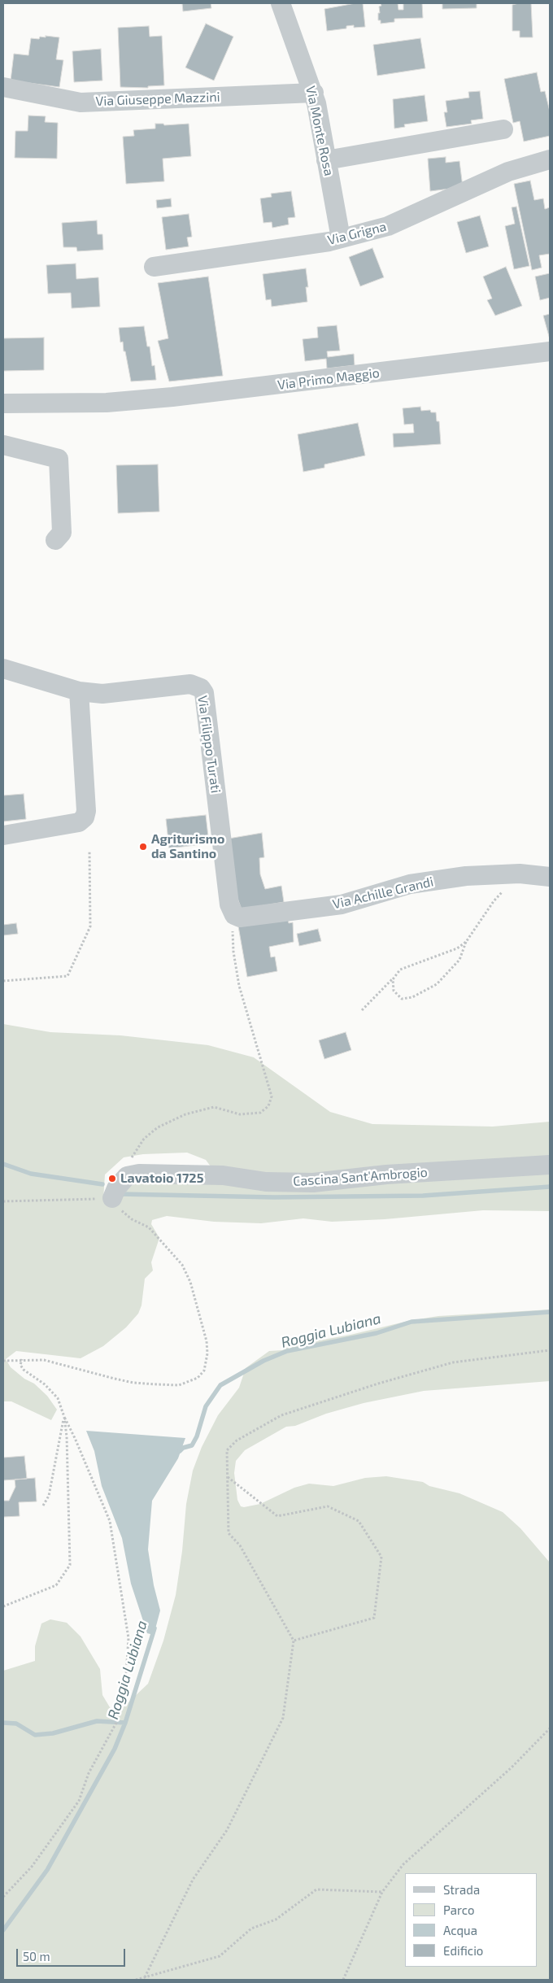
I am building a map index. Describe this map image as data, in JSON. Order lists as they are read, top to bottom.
{
  "streets": {
    "street": [
      "Via Giuseppe Mazzini",
      "Via Monte Rosa",
      "Via Grigna",
      "Via Primo Maggio",
      "Via Filippo Turati",
      "Via Achille Grandi",
      "Cascina Sant'Ambrogio"
    ]
  },
  "crossings": [
    ["Via Giuseppe Mazzini", "Via Monte Rosa"],
    ["Via Monte Rosa", "Via Grigna"],
    ["Via Filippo Turati", "Via Achille Grandi"]
  ],
  "water": ["Roggia Lubiana"],
  "places": ["Agriturismo da Santino", "Lavatoio 1725"],
  "legend": [
    "Strada",
    "Parco",
    "Acqua",
    "Edificio"
  ],
  "scale_bar": "50 m"
}
